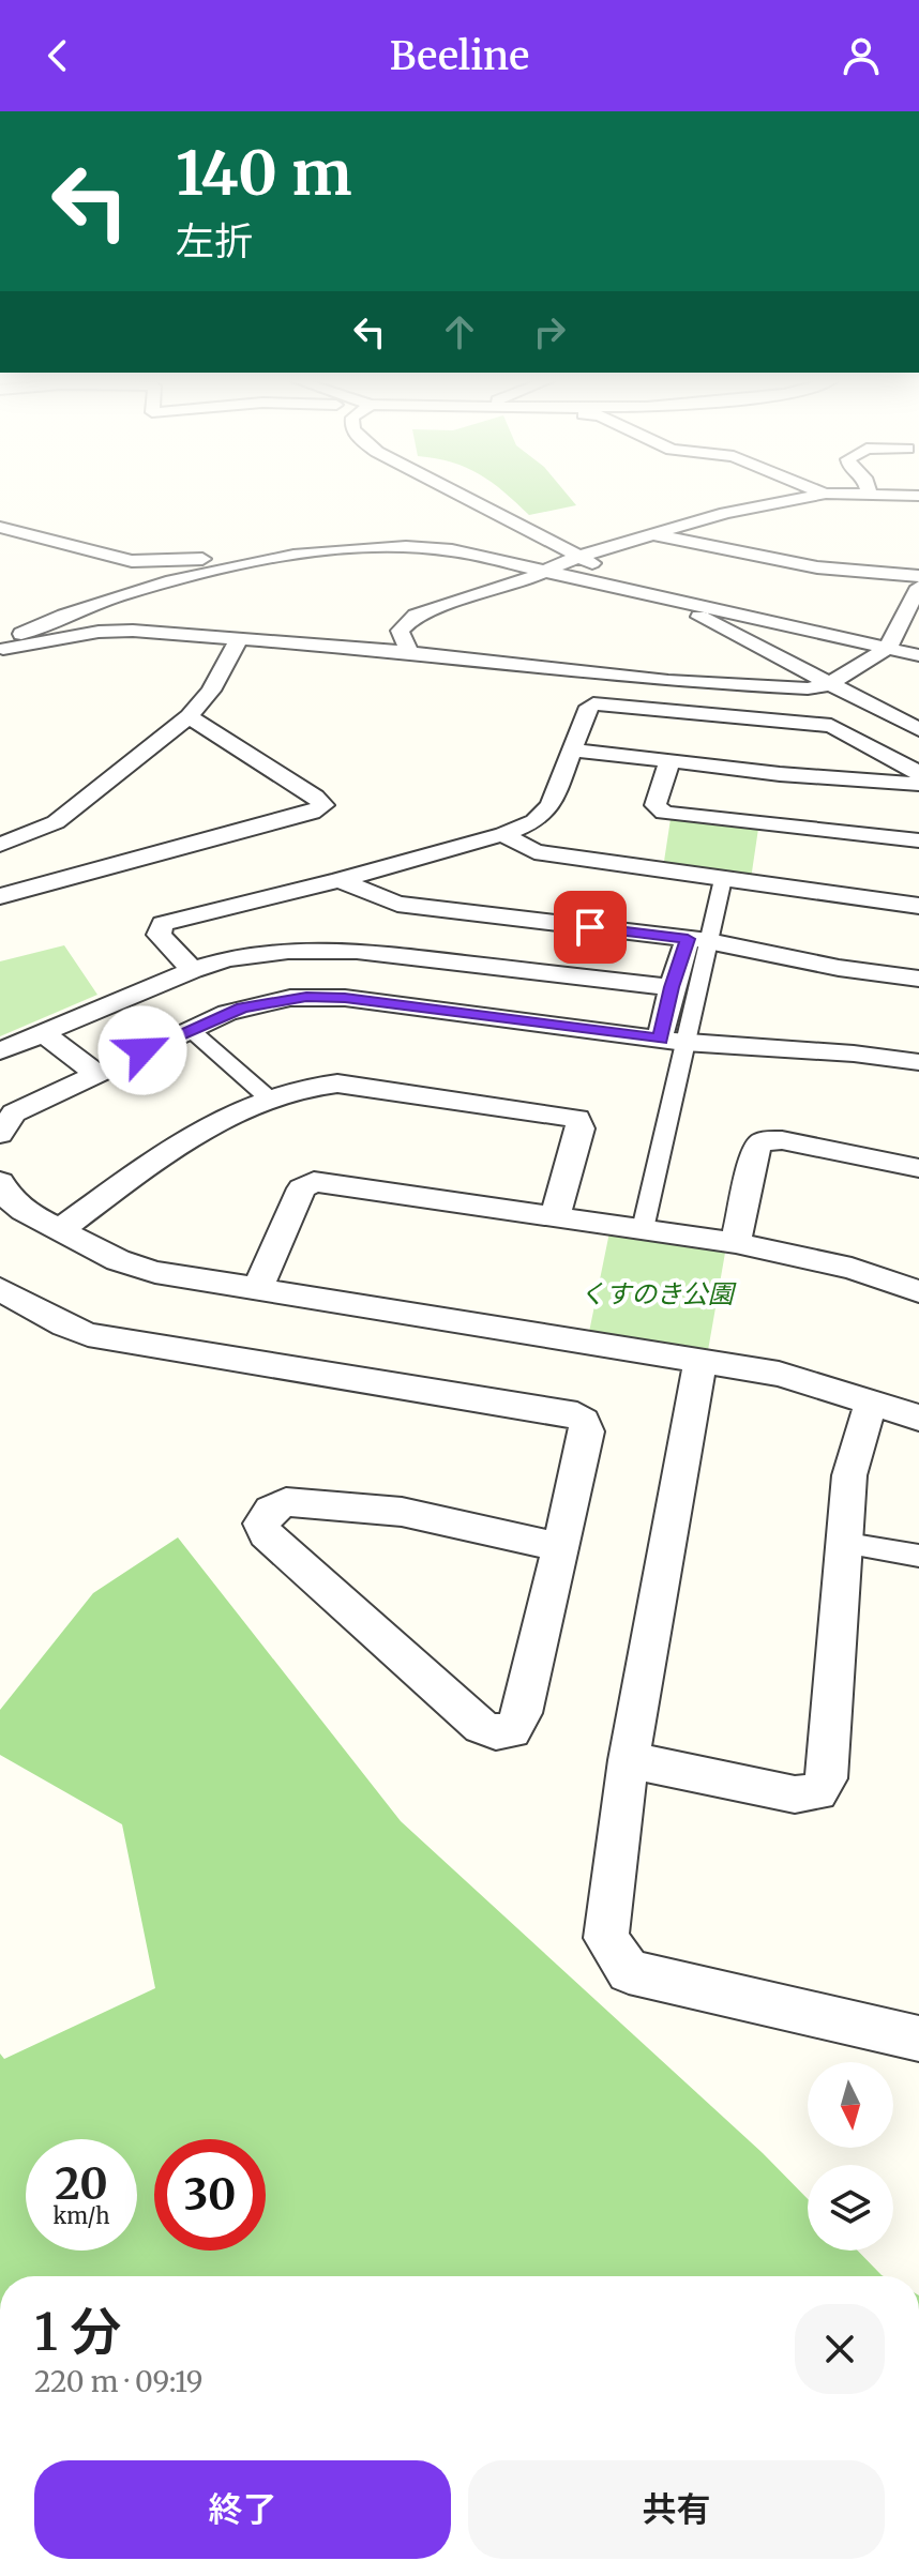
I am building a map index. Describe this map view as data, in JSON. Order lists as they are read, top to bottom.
{
  "parks": ["くすのき公園"],
  "north": "bottom",
  "page": {
    "header": "Beeline",
    "turn": ["140 m", "左折"],
    "speed": "20 km/h",
    "limit": "30",
    "heading": ["1 分", "220 m · 09:19"],
    "buttons": ["終了", "共有"]
  }
}
